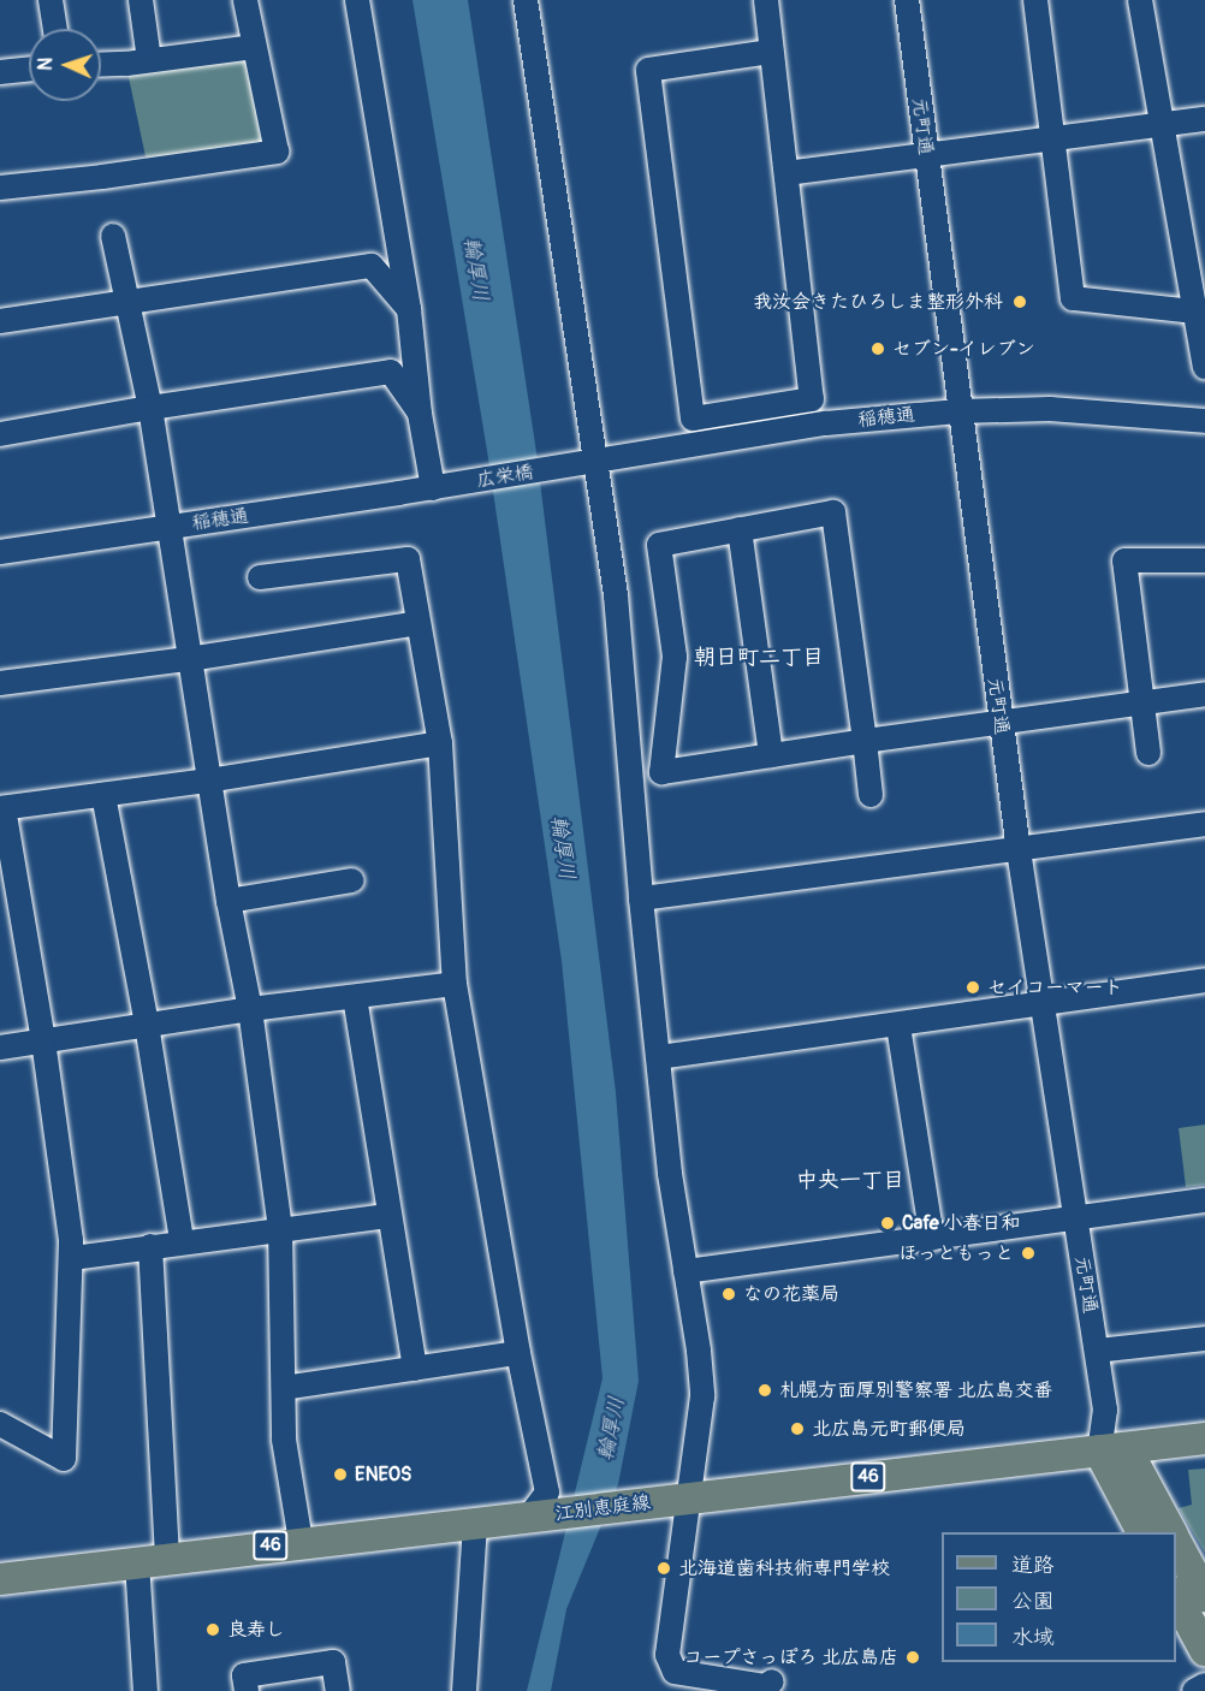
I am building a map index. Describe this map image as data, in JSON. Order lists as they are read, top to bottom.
{
  "streets": {
    "main road": ["46", "江別恵庭線"],
    "street": ["元町通", "稲穂通", "広栄橋"]
  },
  "crossings": [
    ["元町通", "稲穂通"],
    ["元町通", "江別恵庭線"],
    ["稲穂通", "広栄橋"]
  ],
  "districts": ["朝日町二丁目", "中央一丁目"],
  "water": ["輪厚川"],
  "places": [
    "我汝会きたひろしま整形外科",
    "セブン-イレブン",
    "セイコーマート",
    "Cafe 小春日和",
    "ほっともっと",
    "なの花薬局",
    "札幌方面厚別警察署 北広島交番",
    "北広島元町郵便局",
    "ENEOS",
    "北海道歯科技術専門学校",
    "良寿し",
    "コープさっぽろ 北広島店"
  ],
  "legend": ["道路", "公園", "水域"],
  "north": "left"
}
